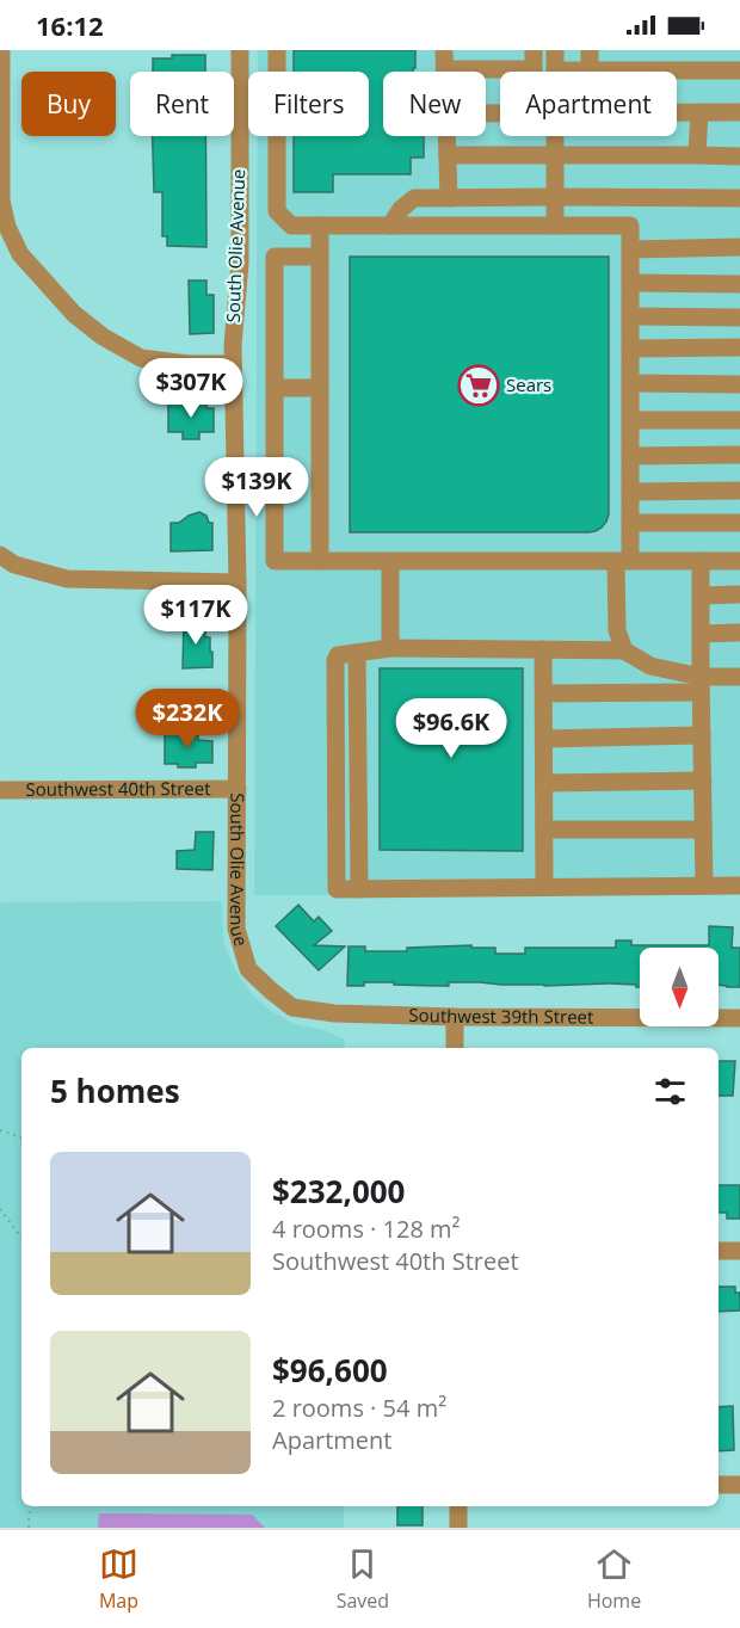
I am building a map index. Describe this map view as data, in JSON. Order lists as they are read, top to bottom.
{
  "streets": {
    "street": ["South Olie Avenue", "Southwest 40th Street", "Southwest 39th Street"]
  },
  "crossings": [
    ["South Olie Avenue", "Southwest 40th Street"],
    ["South Olie Avenue", "Southwest 39th Street"]
  ],
  "places": {
    "supermarket": ["Sears"]
  },
  "north": "bottom",
  "page": {
    "status": "16:12",
    "chip": [
      "Buy",
      "Rent",
      "Filters",
      "New",
      "Apartment"
    ],
    "price": [
      "$307K",
      "$139K",
      "$117K",
      "$232K",
      "$96.6K"
    ],
    "heading": "5 homes",
    "list": [
      {
        "name": "$232,000",
        "note": "4 rooms · 128 m² · Southwest 40th Street"
      },
      {
        "name": "$96,600",
        "note": "2 rooms · 54 m² · Apartment"
      }
    ],
    "tabs": ["Map", "Saved", "Home"]
  }
}
